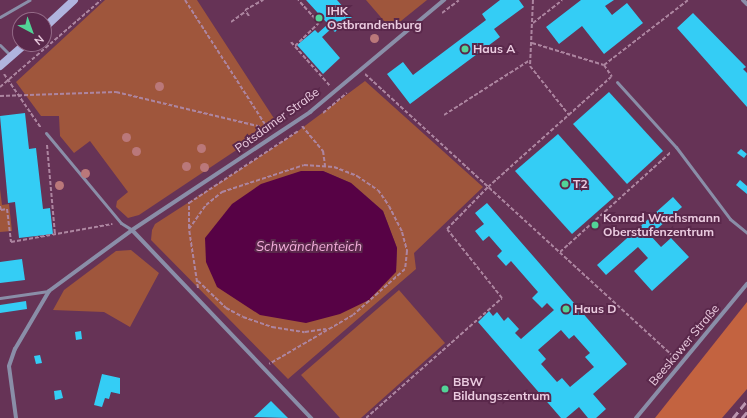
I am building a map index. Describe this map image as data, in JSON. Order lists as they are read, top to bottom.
{
  "streets": {
    "street": ["Potsdamer Straße", "Beeskower Straße"]
  },
  "water": ["Schwänchenteich"],
  "places": [
    "IHK Ostbrandenburg",
    "Haus A",
    "T2",
    "Konrad Wachsmann Oberstufenzentrum",
    "Haus D",
    "BBW Bildungszentrum"
  ],
  "north": "bottom right"
}
